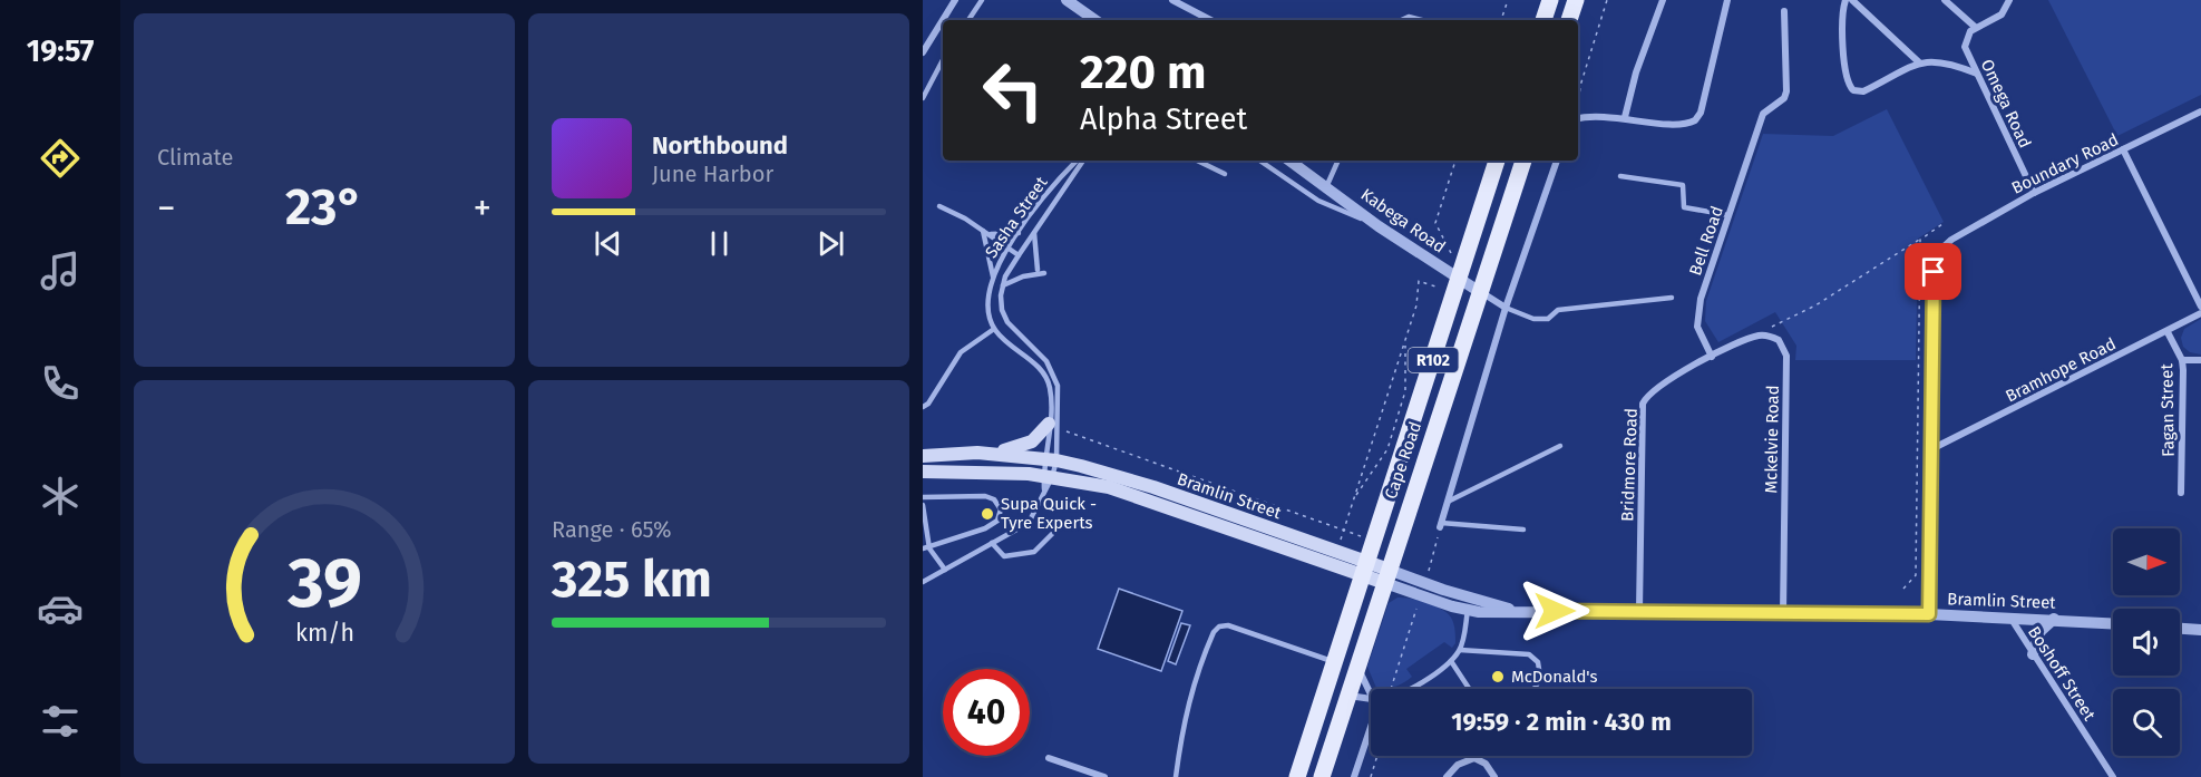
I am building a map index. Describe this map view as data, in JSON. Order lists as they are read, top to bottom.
{
  "streets": {
    "main road": ["R102", "Cape Road", "Bramlin Street"],
    "street": [
      "Omega Road",
      "Boundary Road",
      "Kabega Road",
      "Bell Road",
      "Bramhope Road",
      "Fagan Street",
      "Mckelvie Road",
      "Bridmore Road",
      "Boshoff Street"
    ],
    "lane": ["Sasha Street"]
  },
  "crossings": [
    ["Omega Road", "Boundary Road"],
    ["Boundary Road", "Bramhope Road"],
    ["Sasha Street", "Bramlin Street"],
    ["Kabega Road", "Cape Road"],
    ["Bell Road", "Bridmore Road"],
    ["Bramhope Road", "Fagan Street"],
    ["Mckelvie Road", "Bramlin Street"],
    ["Cape Road", "Bramlin Street"],
    ["Bridmore Road", "Bramlin Street"],
    ["Bramlin Street", "Boshoff Street"]
  ],
  "places": ["Supa Quick - Tyre Experts", "McDonald's"],
  "north": "right",
  "page": {
    "tabs": "19:57",
    "tile": [
      "Climate",
      ["Range · 65%", "325 km"]
    ],
    "turn": ["220 m", "Alpha Street"],
    "song": ["Northbound", "June Harbor"],
    "heat": ["−", "23°", "+"],
    "limit": "40",
    "trip": "19:59 · 2 min · 430 m",
    "gauge": ["39", "km/h"]
  }
}
